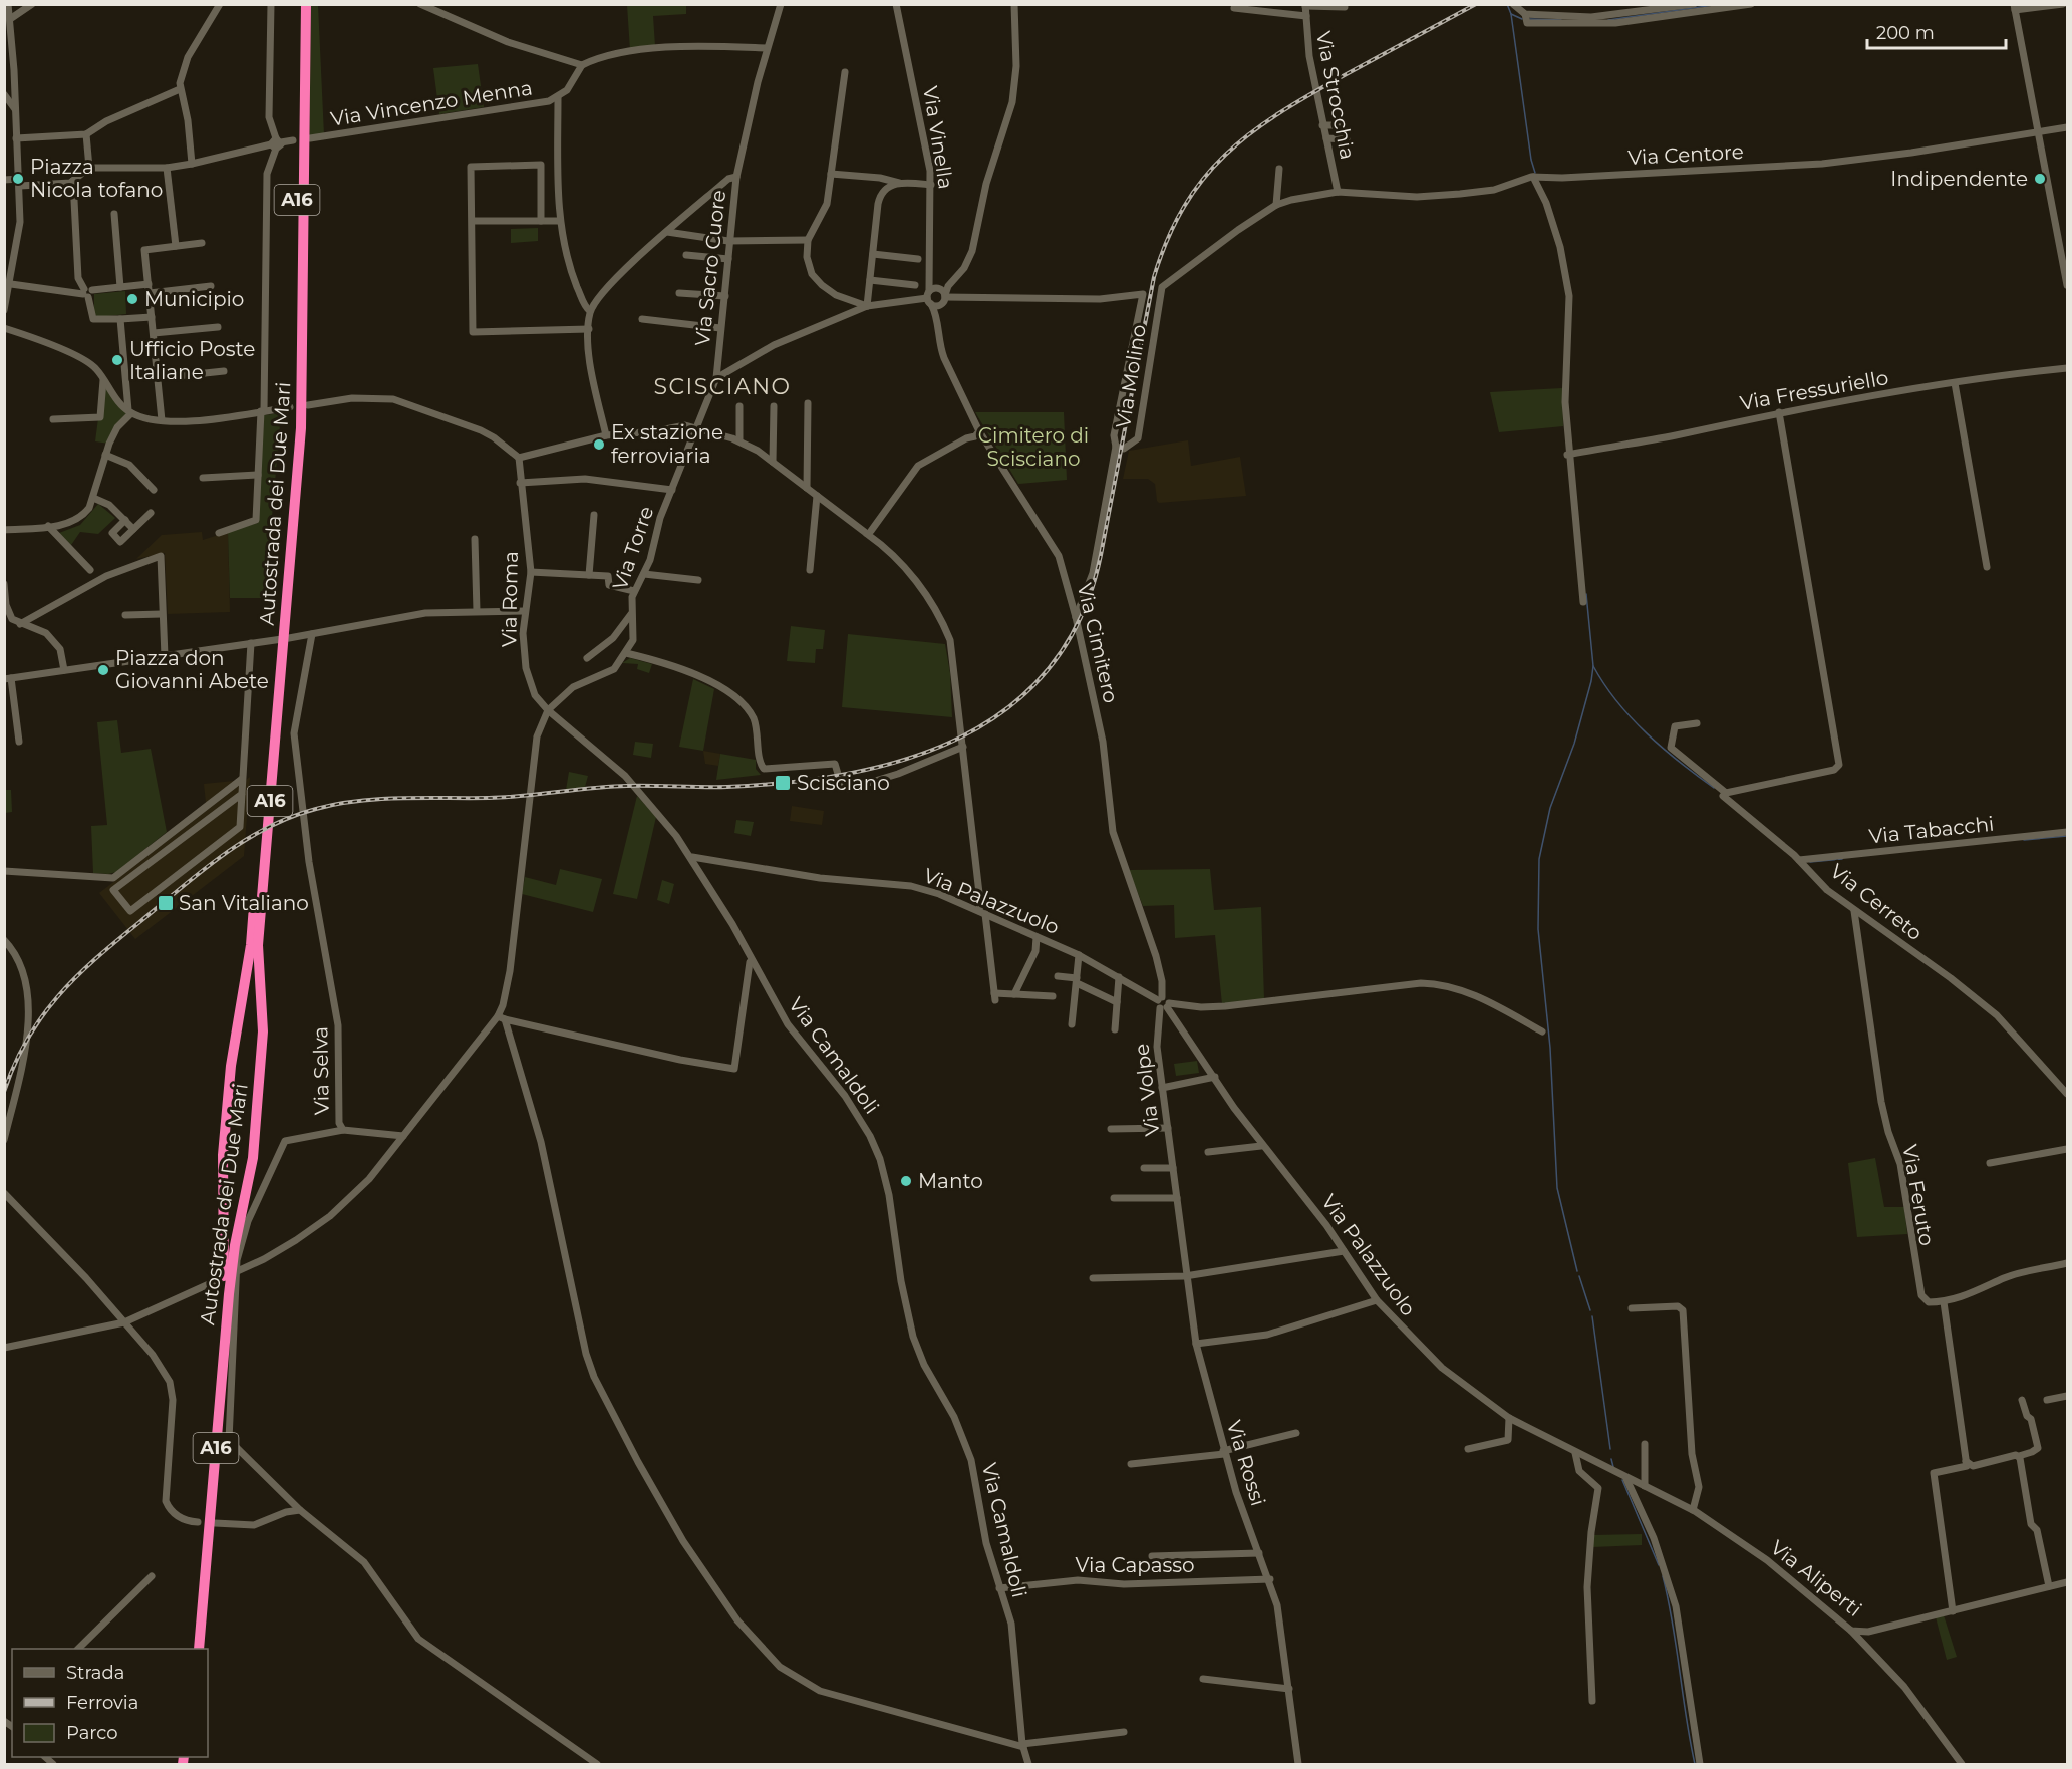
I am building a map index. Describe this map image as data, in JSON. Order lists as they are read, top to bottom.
{
  "streets": {
    "highway": ["A16", "Autostrada dei Due Mari"],
    "street": [
      "Via Strocchia",
      "Via Vincenzo Menna",
      "Via Vinella",
      "Via Centore",
      "Via Sacro Cuore",
      "Via Molino",
      "Via Fressuriello",
      "Via Torre",
      "Via Roma",
      "Via Cimitero",
      "Via Tabacchi",
      "Via Palazzuolo",
      "Via Cerreto",
      "Via Camaldoli",
      "Via Selva",
      "Via Volpe",
      "Via Feruto",
      "Via Rossi",
      "Via Capasso",
      "Via Aliperti"
    ]
  },
  "crossings": [
    ["Via Strocchia", "Via Centore"],
    ["Via Strocchia", "Via Molino"],
    ["Via Centore", "Via Molino"],
    ["Via Sacro Cuore", "Via Torre"],
    ["Via Roma", "Via Camaldoli"],
    ["Via Cimitero", "Via Palazzuolo"],
    ["Via Tabacchi", "Via Cerreto"],
    ["Via Palazzuolo", "Via Camaldoli"],
    ["Via Palazzuolo", "Via Volpe"],
    ["Via Palazzuolo", "Via Aliperti"],
    ["Via Cerreto", "Via Feruto"],
    ["Via Camaldoli", "Via Capasso"],
    ["Via Volpe", "Via Rossi"],
    ["Via Rossi", "Via Capasso"]
  ],
  "districts": ["SCISCIANO"],
  "parks": ["Cimitero di Scisciano"],
  "places": {
    "other": [
      "Piazza Nicola tofano",
      "Indipendente",
      "Municipio",
      "Ufficio Poste Italiane",
      "Ex stazione ferroviaria",
      "Piazza don Giovanni Abete",
      "Manto"
    ],
    "transit": ["Scisciano", "San Vitaliano"]
  },
  "legend": ["Strada", "Ferrovia", "Parco"],
  "scale_bar": "200 m"
}
